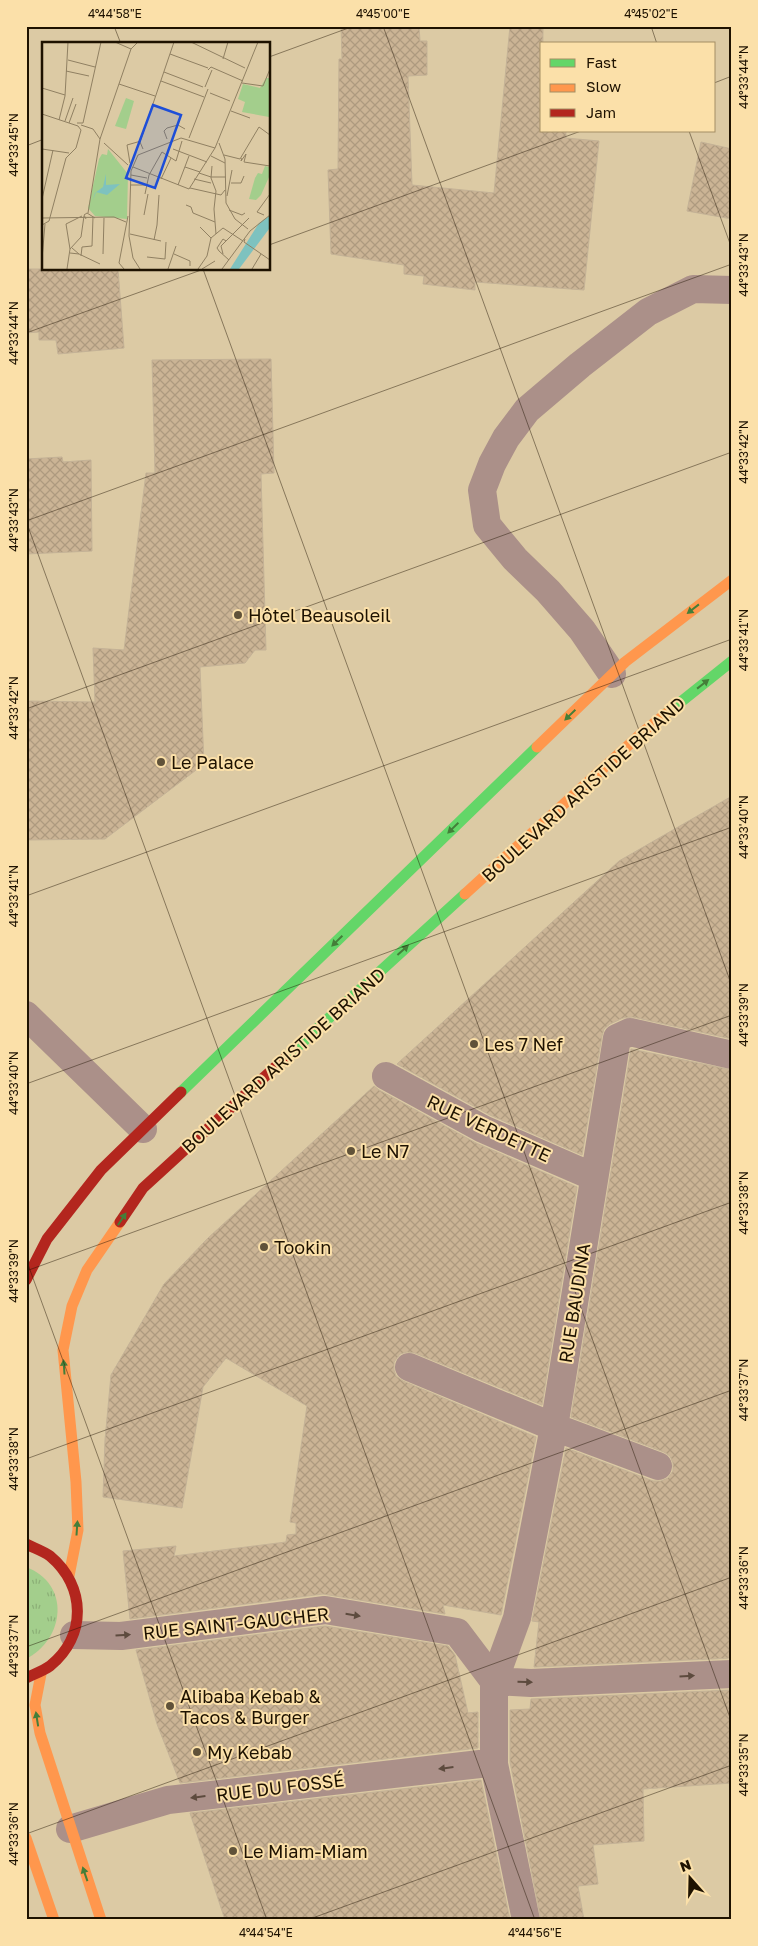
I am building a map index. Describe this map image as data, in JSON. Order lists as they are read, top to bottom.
{
  "streets": {
    "main road": ["BOULEVARD ARISTIDE BRIAND"],
    "street": [
      "RUE VERDETTE",
      "RUE BAUDINA",
      "RUE SAINT-GAUCHER",
      "RUE DU FOSSÉ"
    ]
  },
  "crossings": [
    ["RUE VERDETTE", "RUE BAUDINA"],
    ["RUE BAUDINA", "RUE SAINT-GAUCHER"]
  ],
  "one_way": ["RUE DU FOSSÉ"],
  "places": [
    "Hôtel Beausoleil",
    "Le Palace",
    "Les 7 Nef",
    "Le N7",
    "Tookin",
    "Alibaba Kebab & Tacos & Burger",
    "My Kebab",
    "Le Miam-Miam"
  ],
  "legend": ["Fast", "Slow", "Jam"],
  "north": "top",
  "coordinates": [
    "4°44'58\"E",
    "4°45'00\"E",
    "4°45'02\"E",
    "44°33'44\"N",
    "44°33'45\"N",
    "44°33'43\"N",
    "44°33'42\"N",
    "44°33'41\"N",
    "44°33'40\"N",
    "44°33'39\"N",
    "44°33'38\"N",
    "44°33'37\"N",
    "44°33'36\"N",
    "44°33'35\"N",
    "4°44'54\"E",
    "4°44'56\"E"
  ]
}
